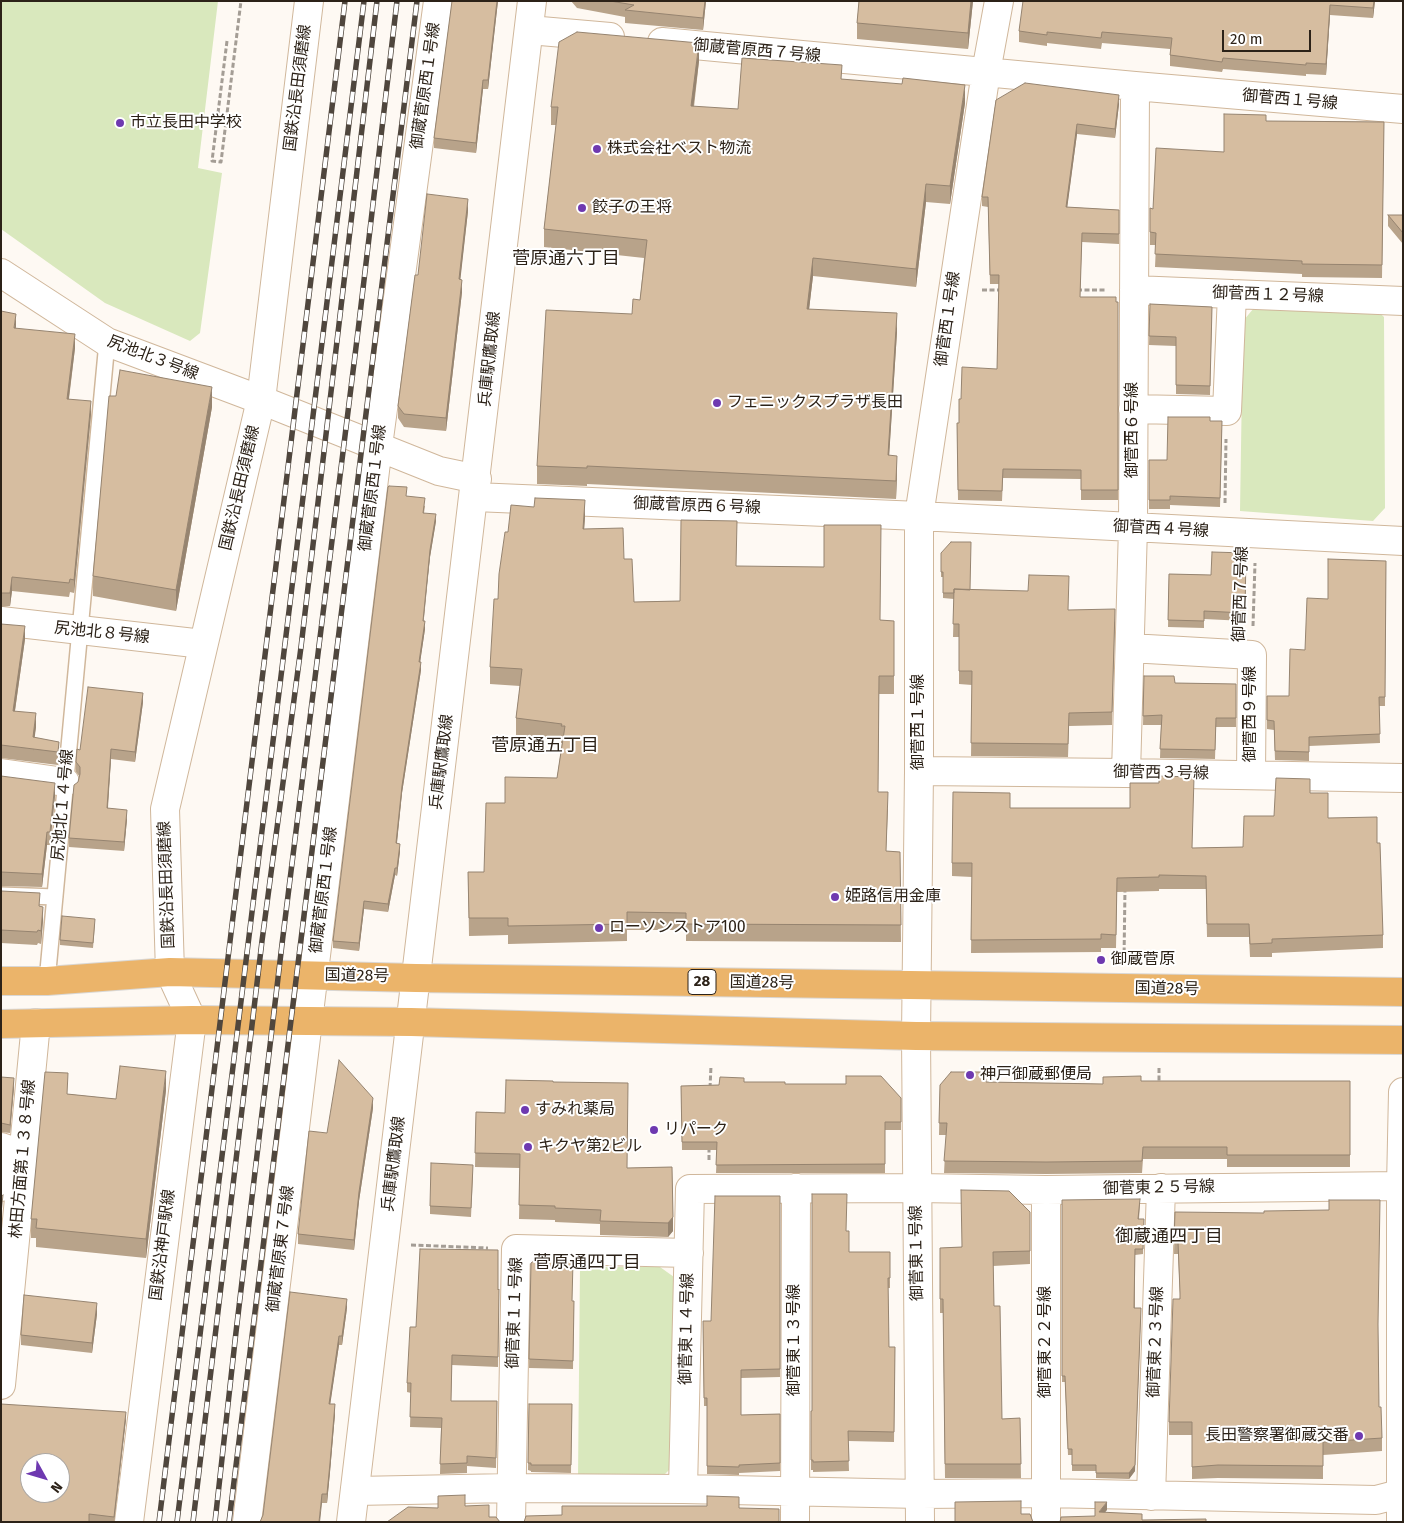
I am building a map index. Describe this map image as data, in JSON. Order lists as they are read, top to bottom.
{
  "streets": {
    "highway": ["国道28号", "28"],
    "street": [
      "御蔵菅原西７号線",
      "御蔵菅原西１号線",
      "国鉄沿長田須磨線",
      "御菅西１号線",
      "御菅西１２号線",
      "尻池北３号線",
      "兵庫駅鷹取線",
      "御菅西６号線",
      "御蔵菅原西６号線",
      "御菅西４号線",
      "尻池北８号線",
      "御菅西９号線",
      "御菅西３号線",
      "林田方面第１３８号線",
      "御菅東２５号線",
      "国鉄沿神戸駅線",
      "御蔵菅原東７号線",
      "御菅東１号線",
      "御菅東１１号線",
      "御菅東１４号線",
      "御菅東１３号線",
      "御菅東２２号線",
      "御菅東２３号線"
    ],
    "lane": ["尻池北１４号線"],
    "path": ["御菅西７号線"]
  },
  "crossings": [
    ["御蔵菅原西７号線", "御菅西１号線"],
    ["御蔵菅原西７号線", "兵庫駅鷹取線"],
    ["御蔵菅原西１号線", "尻池北３号線"],
    ["御蔵菅原西１号線", "御蔵菅原西６号線"],
    ["御蔵菅原西１号線", "国道28号"],
    ["御蔵菅原西１号線", "御蔵菅原東７号線"],
    ["国鉄沿長田須磨線", "尻池北３号線"],
    ["国鉄沿長田須磨線", "尻池北８号線"],
    ["国鉄沿長田須磨線", "国道28号"],
    ["御菅西１号線", "御菅西６号線"],
    ["御菅西１号線", "御蔵菅原西６号線"],
    ["御菅西１号線", "御菅西４号線"],
    ["御菅西１号線", "御菅西３号線"],
    ["御菅西１号線", "国道28号"],
    ["御菅西１号線", "御菅東１号線"],
    ["御菅西１２号線", "御菅西６号線"],
    ["尻池北３号線", "御蔵菅原西６号線"],
    ["尻池北３号線", "尻池北１４号線"],
    ["兵庫駅鷹取線", "御蔵菅原西６号線"],
    ["兵庫駅鷹取線", "国道28号"],
    ["御菅西６号線", "御菅西４号線"],
    ["御菅西６号線", "御菅西９号線"],
    ["御菅西６号線", "御菅西３号線"],
    ["御蔵菅原西６号線", "御菅西４号線"],
    ["御菅西４号線", "御菅西７号線"],
    ["御菅西７号線", "御菅西９号線"],
    ["尻池北８号線", "尻池北１４号線"],
    ["御菅西９号線", "御菅西３号線"],
    ["尻池北１４号線", "国道28号"],
    ["国道28号", "御蔵菅原東７号線"],
    ["国道28号", "御菅東１号線"],
    ["御菅東２５号線", "御菅東１号線"],
    ["御菅東２５号線", "御菅東１４号線"],
    ["御菅東２５号線", "御菅東２２号線"],
    ["御菅東２５号線", "御菅東２３号線"],
    ["御菅東１号線", "御菅東１４号線"],
    ["御菅東１１号線", "御菅東１４号線"],
    ["御菅東１４号線", "御菅東１３号線"]
  ],
  "districts": [
    "菅原通六丁目",
    "菅原通五丁目",
    "御蔵通四丁目",
    "菅原通四丁目"
  ],
  "places": [
    "市立長田中学校",
    "株式会社ベスト物流",
    "餃子の王将",
    "フェニックスプラザ長田",
    "姫路信用金庫",
    "ローソンストア100",
    "御蔵菅原",
    "神戸御蔵郵便局",
    "すみれ薬局",
    "リパーク",
    "キクヤ第2ビル",
    "長田警察署御蔵交番"
  ],
  "scale_bar": "20 m",
  "north": "bottom right"
}
